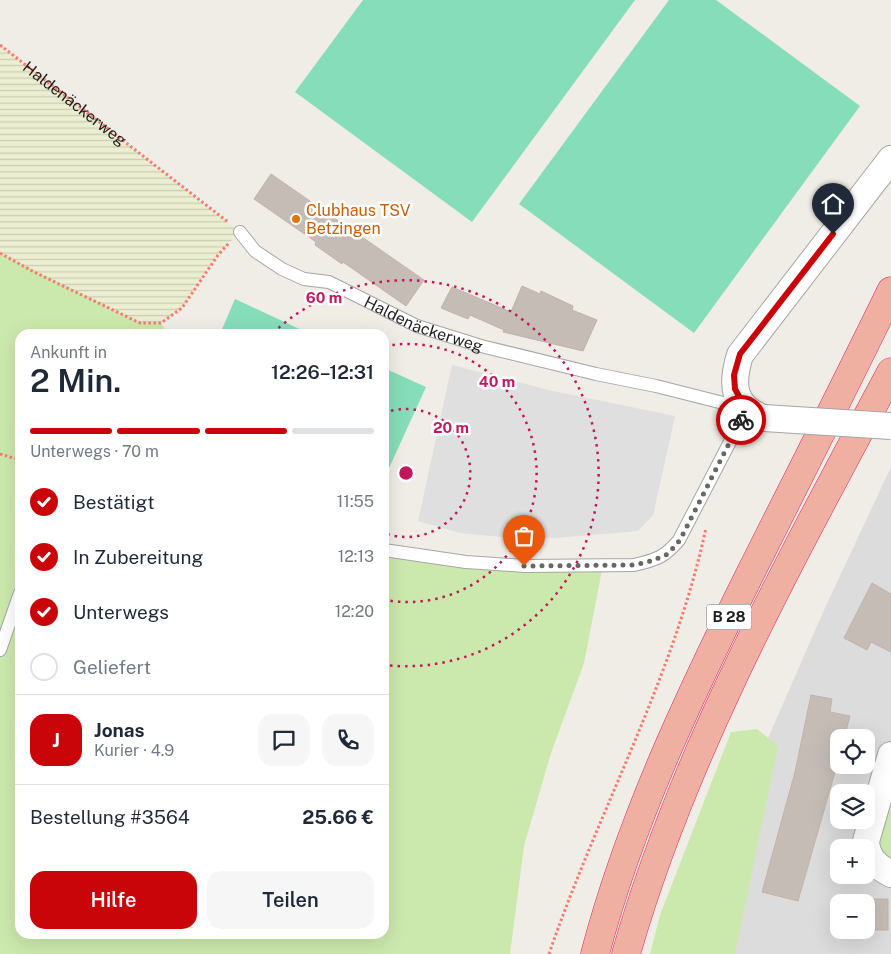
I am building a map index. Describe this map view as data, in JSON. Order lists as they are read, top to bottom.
{
  "streets": {
    "highway": ["B 28"],
    "street": ["Haldenäckerweg"]
  },
  "places": ["Clubhaus TSV Betzingen"],
  "page": {
    "heading": ["2 Min.", "Ankunft in", "12:26–12:31"],
    "panel": [
      "Jonas",
      "Kurier · 4.9",
      "Bestellung #3564",
      "25.66 €"
    ],
    "bar": "Unterwegs · 70 m",
    "list": [
      ["Bestätigt", "11:55"],
      ["In Zubereitung", "12:13"],
      ["Unterwegs", "12:20"],
      "Geliefert"
    ],
    "round": "J",
    "map_buttons": ["+", "−"],
    "buttons": ["Hilfe", "Teilen"]
  },
  "rings": ["60 m", "40 m", "20 m"]
}
